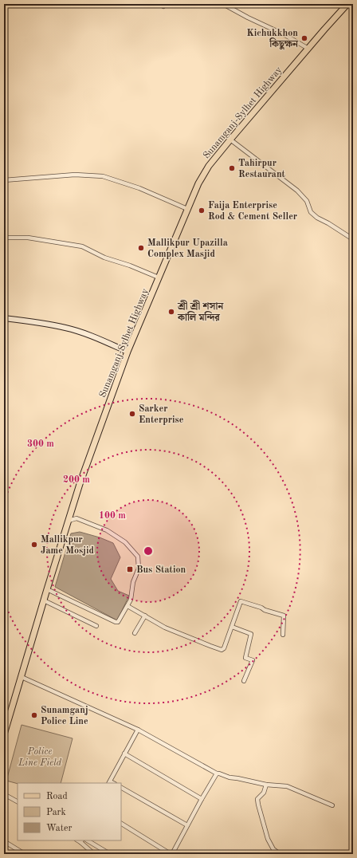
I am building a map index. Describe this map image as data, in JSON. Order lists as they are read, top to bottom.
{
  "streets": {
    "main road": ["Sunamganj-Sylhet Highway"]
  },
  "parks": ["Police Line Field"],
  "places": {
    "other": [
      "Kichukkhon কিছুক্ষন",
      "Tahirpur Restaurant",
      "Faija Enterprise Rod & Cement Seller",
      "Mallikpur Upazilla Complex Masjid",
      "শ্রী শ্রী শসান কালি মন্দির",
      "Sarker Enterprise",
      "Mallikpur Jame Mosjid",
      "Sunamganj Police Line"
    ],
    "transit": ["Bus Station"]
  },
  "legend": ["Road", "Park", "Water"],
  "rings": ["300 m", "200 m", "100 m"]
}
